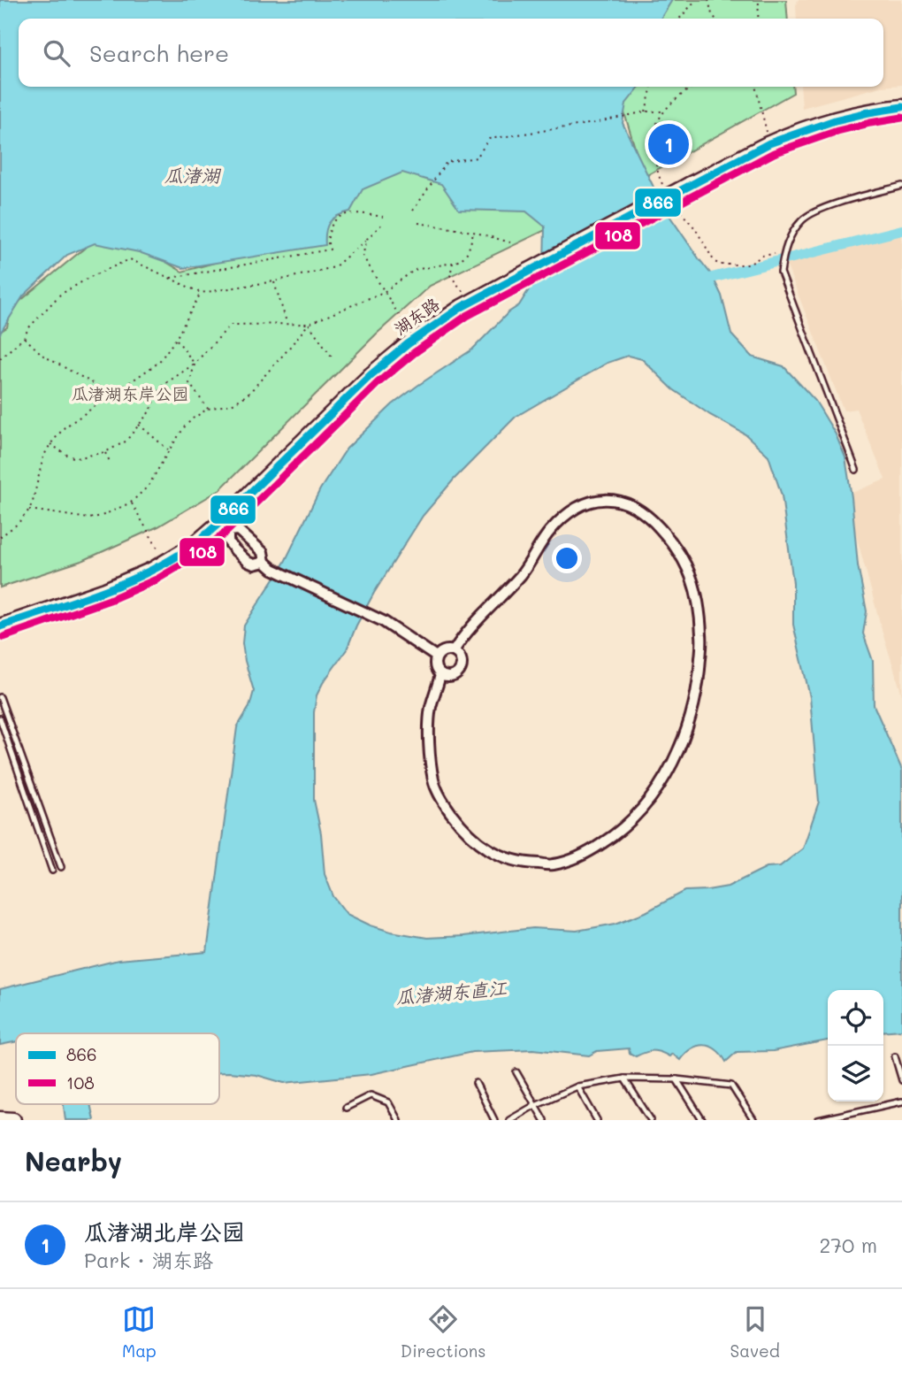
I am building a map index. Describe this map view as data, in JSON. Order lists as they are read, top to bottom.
{
  "streets": {
    "street": ["湖东路"]
  },
  "water": ["瓜渚湖", "瓜渚湖东直江"],
  "parks": ["瓜渚湖东岸公园"],
  "lines": ["transit line 866", "transit line 108"],
  "legend": ["866", "108"],
  "page": {
    "search": "Search here",
    "pins": "1",
    "heading": "Nearby",
    "list": [
      {
        "mark": "1",
        "name": "瓜渚湖北岸公园",
        "note": "Park · 湖东路",
        "value": "270 m"
      }
    ],
    "nav": ["Map", "Directions", "Saved"]
  }
}
